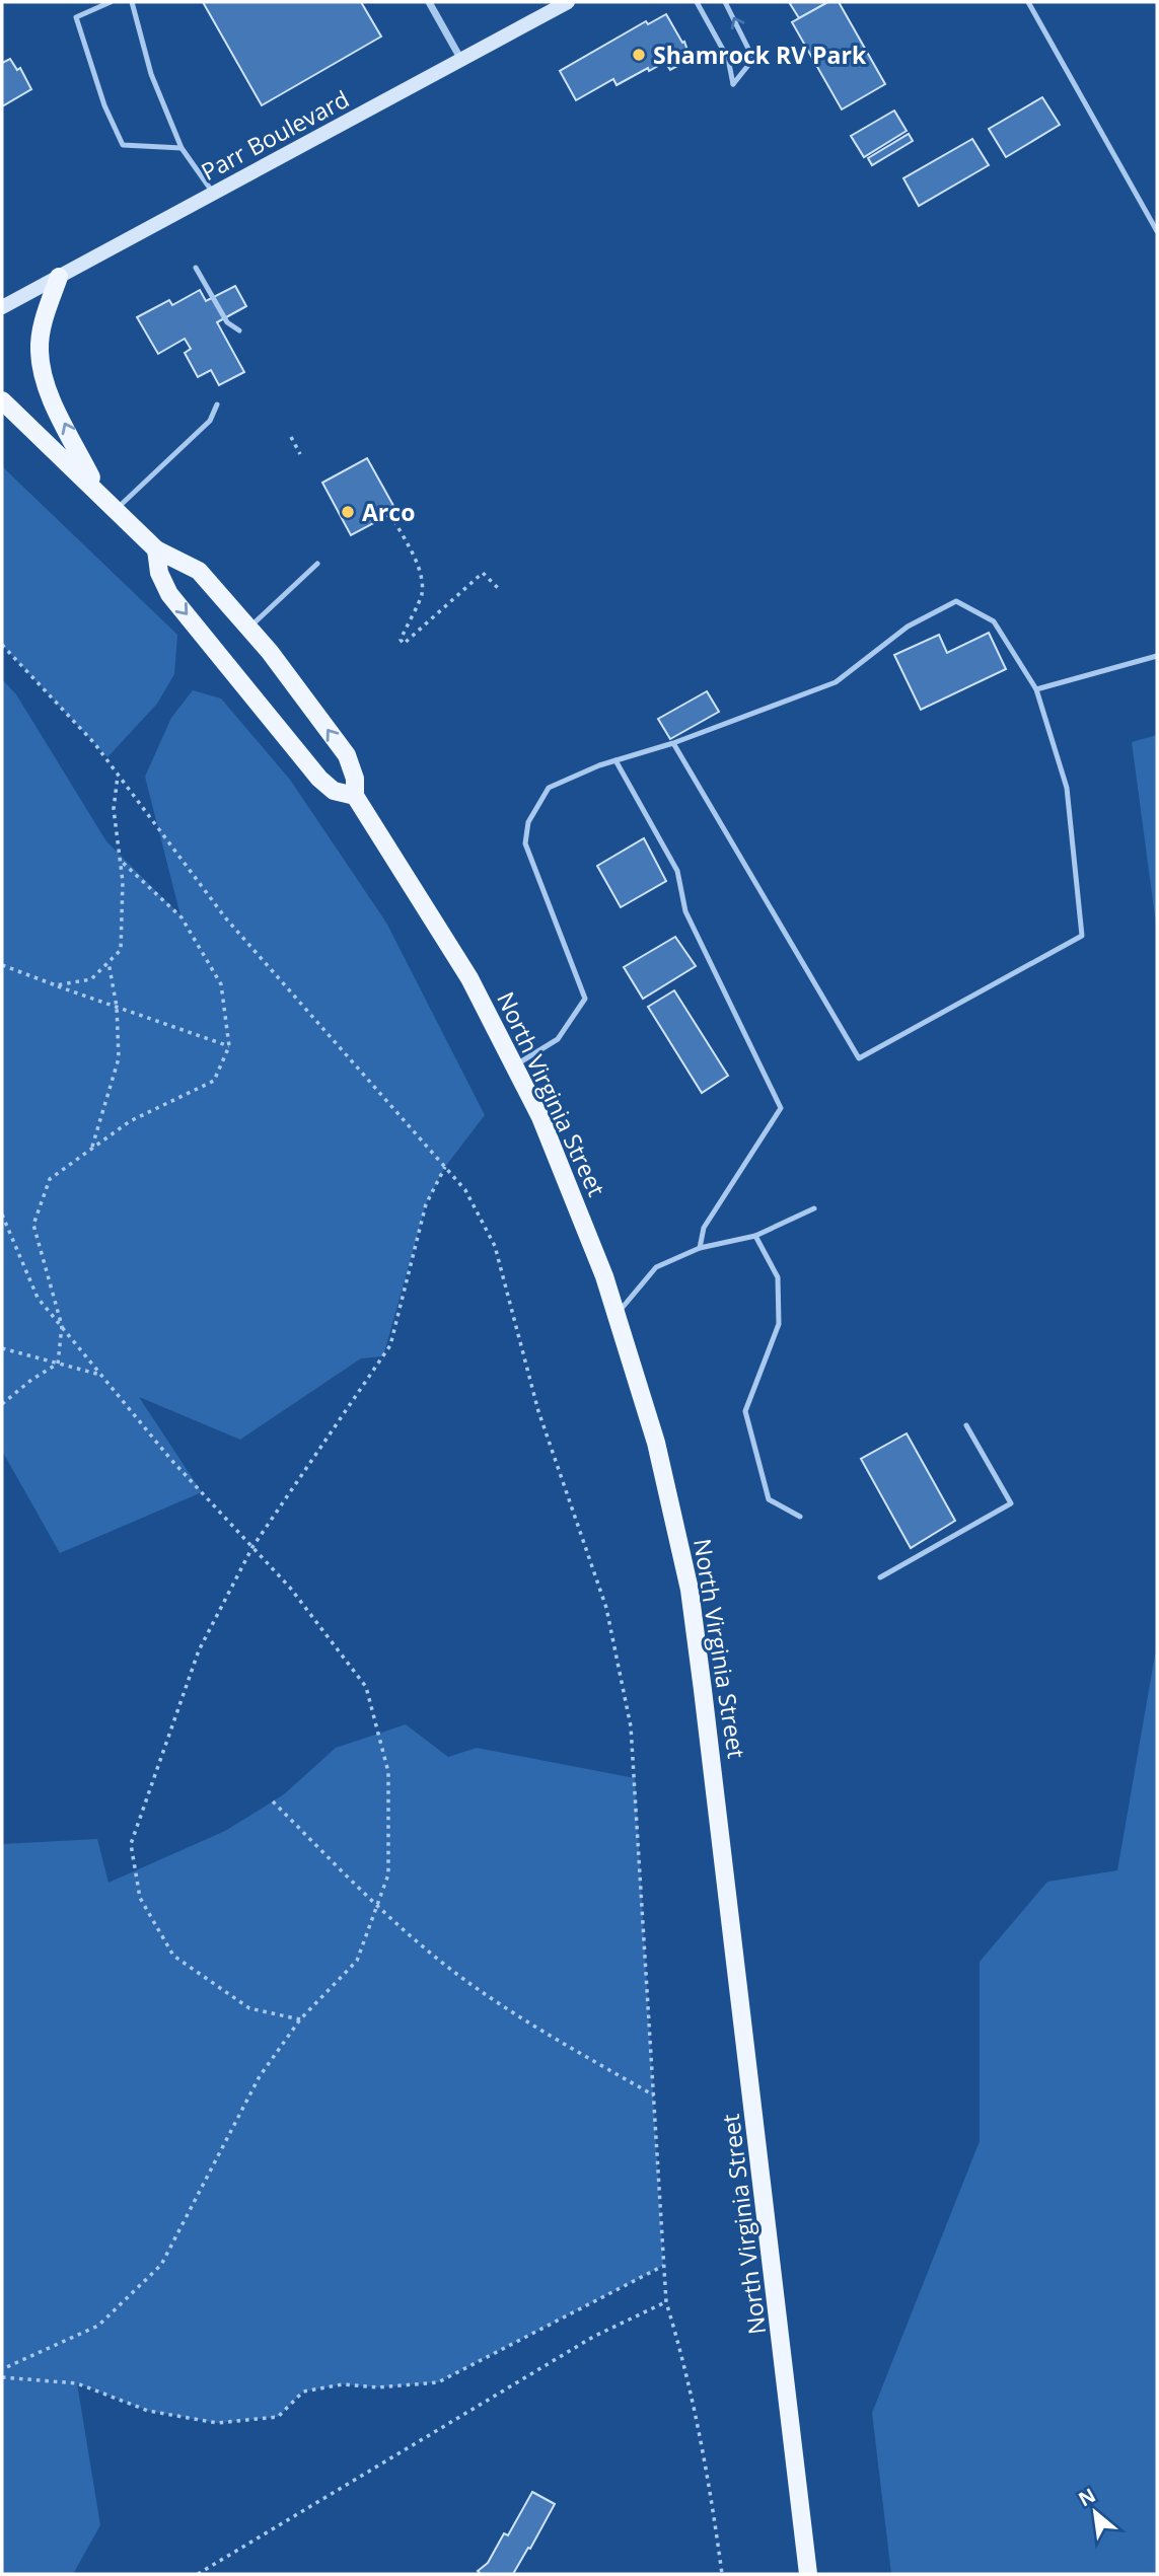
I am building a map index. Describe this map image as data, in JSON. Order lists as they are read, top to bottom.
{
  "streets": {
    "main road": ["Parr Boulevard", "North Virginia Street"]
  },
  "places": ["Shamrock RV Park", "Arco"],
  "north": "top left"
}
